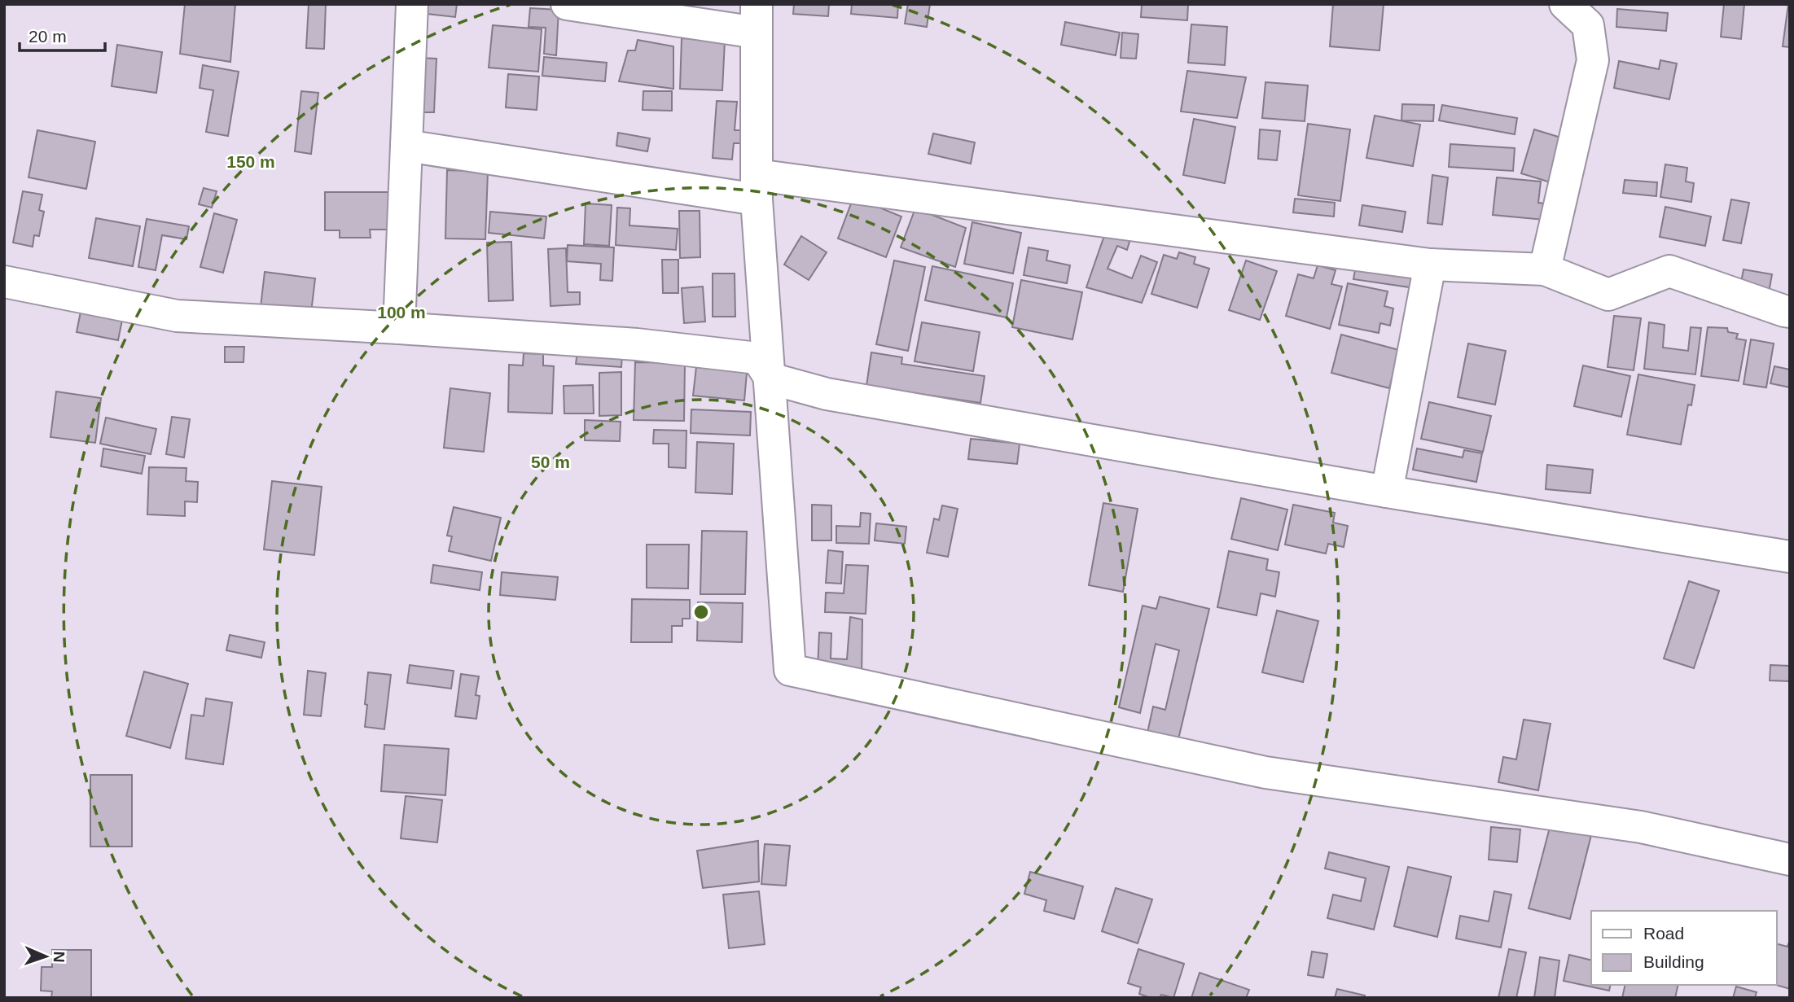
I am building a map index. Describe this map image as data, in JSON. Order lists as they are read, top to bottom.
{
  "legend": ["Road", "Building"],
  "scale_bar": "20 m",
  "north": "right",
  "rings": ["150 m", "100 m", "50 m"]
}
